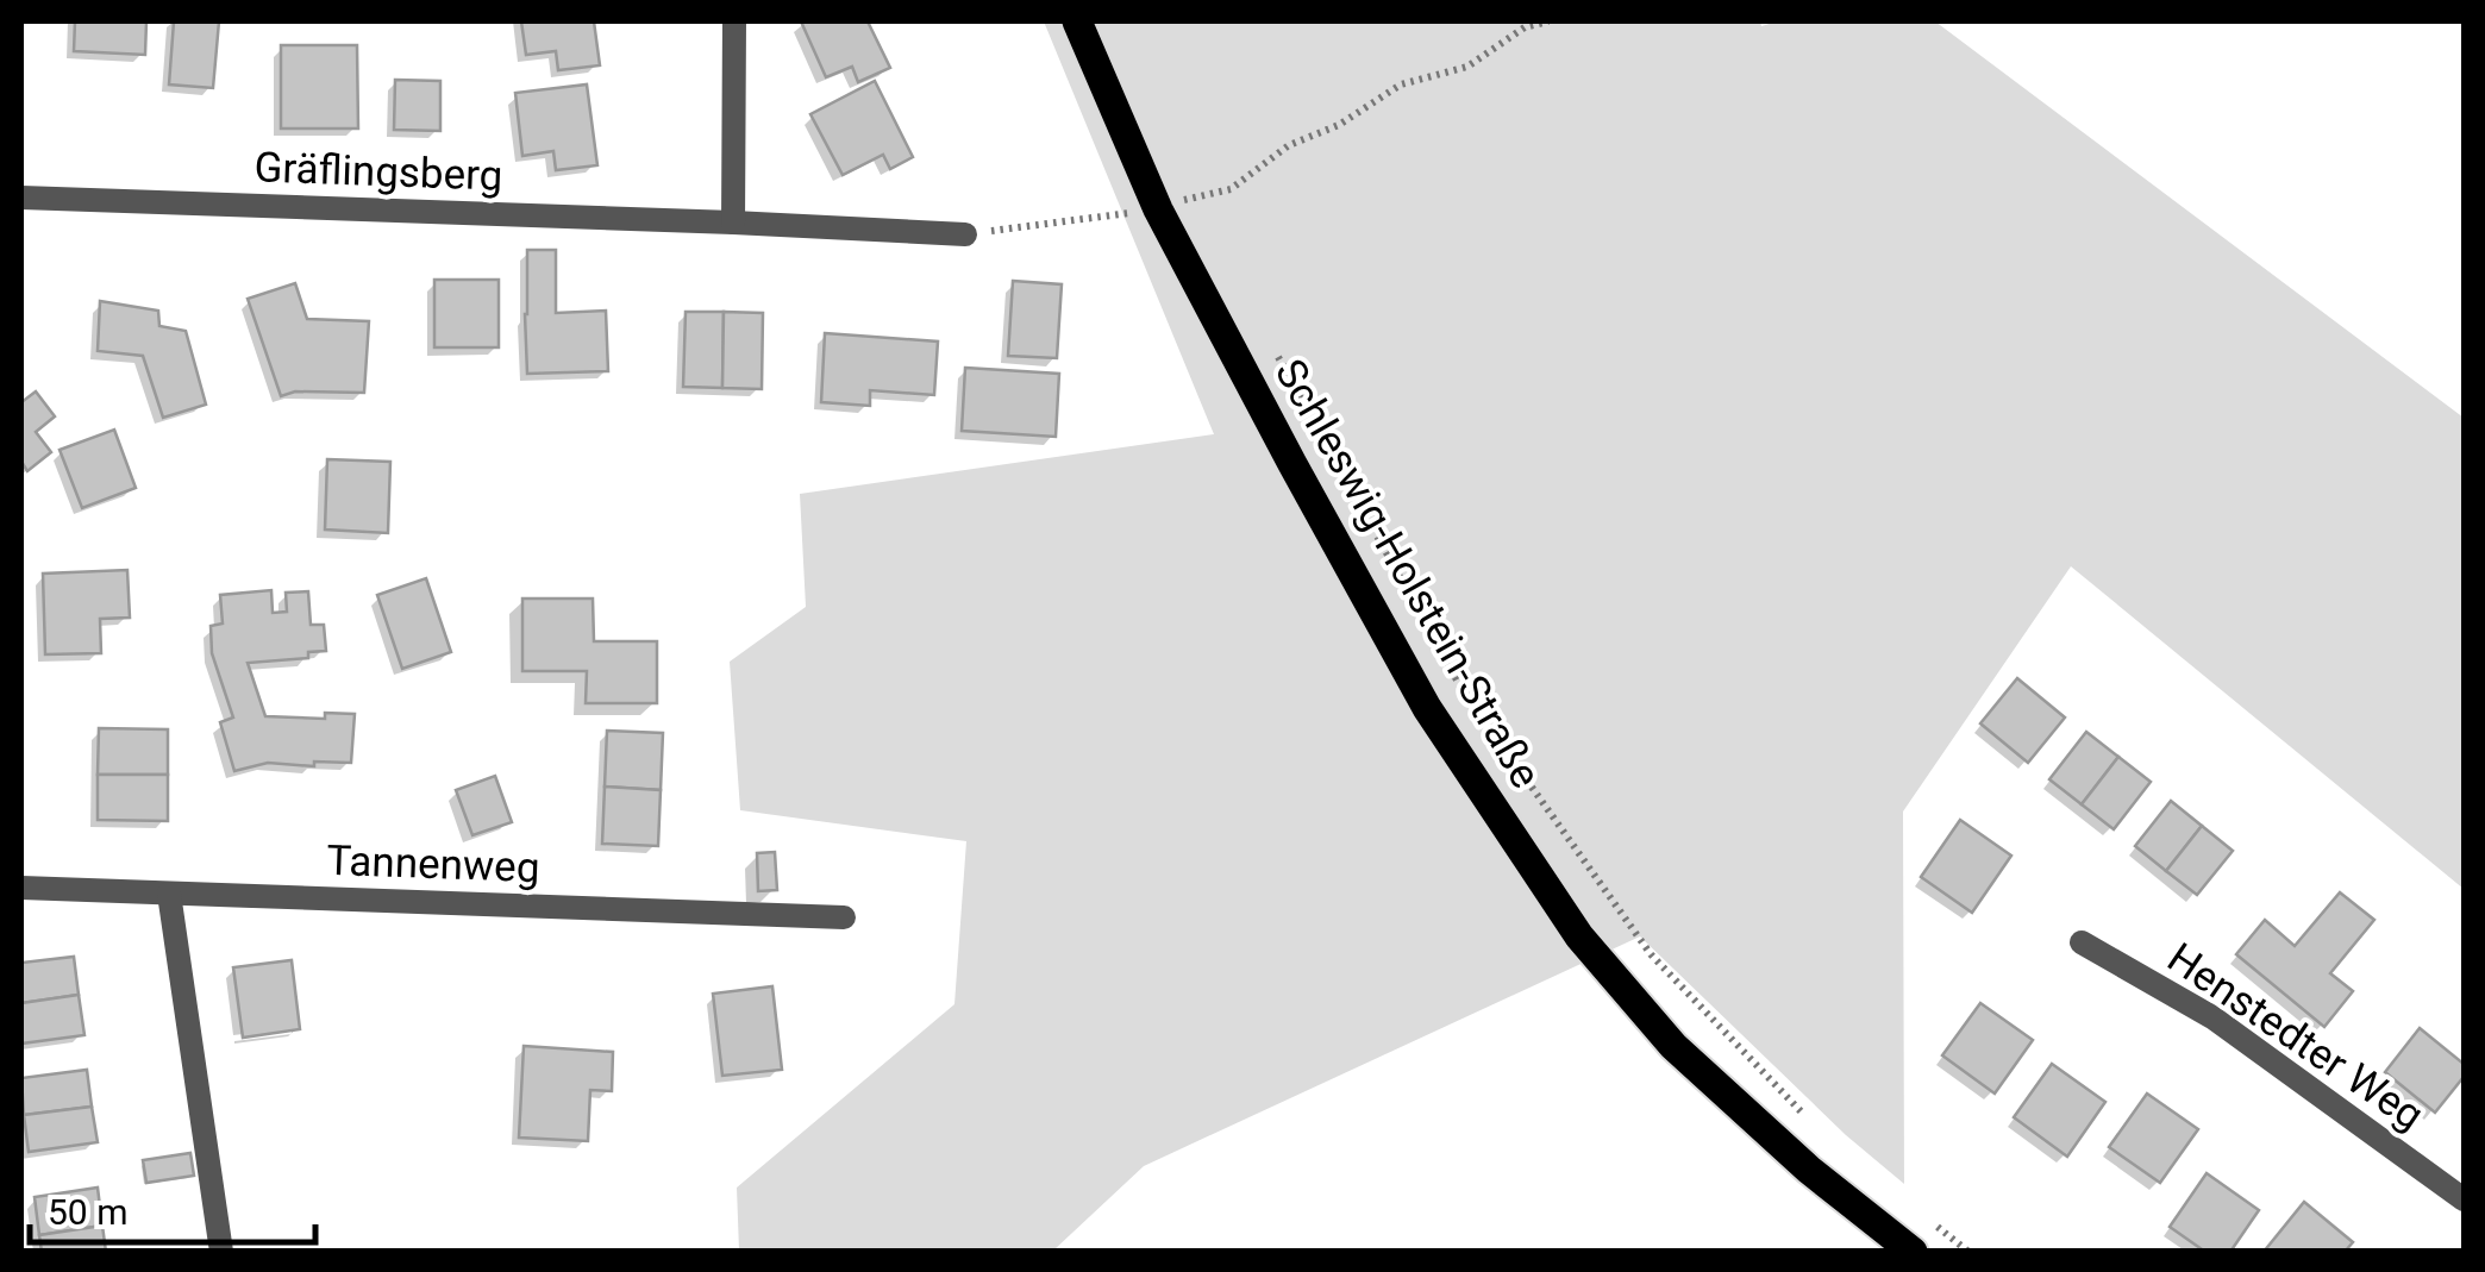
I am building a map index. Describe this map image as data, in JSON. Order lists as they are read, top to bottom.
{
  "streets": {
    "main road": ["Schleswig-Holstein-Straße"],
    "street": ["Gräflingsberg", "Tannenweg", "Henstedter Weg"]
  },
  "scale_bar": "50 m"
}
